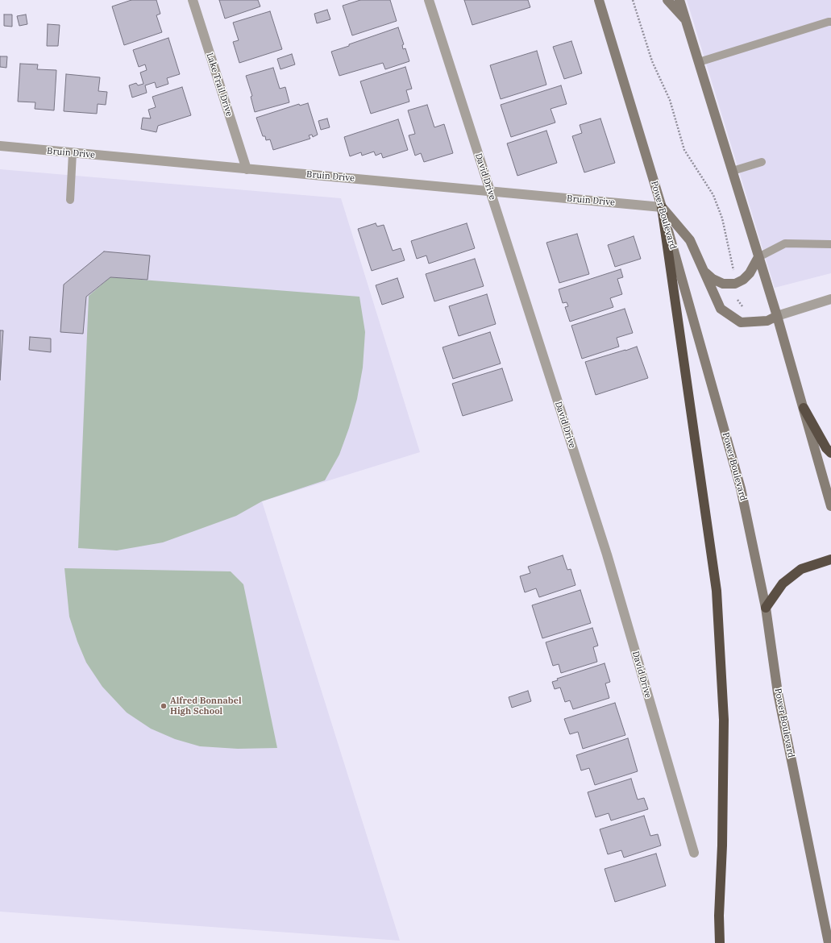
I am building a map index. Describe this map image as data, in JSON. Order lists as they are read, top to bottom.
{
  "streets": {
    "main road": ["Power Boulevard"],
    "street": ["Lake Trail Drive", "Bruin Drive", "David Drive"]
  },
  "crossings": [
    ["Lake Trail Drive", "Bruin Drive"],
    ["Bruin Drive", "David Drive"],
    ["Bruin Drive", "Power Boulevard"]
  ],
  "places": ["Alfred Bonnabel High School"]
}
